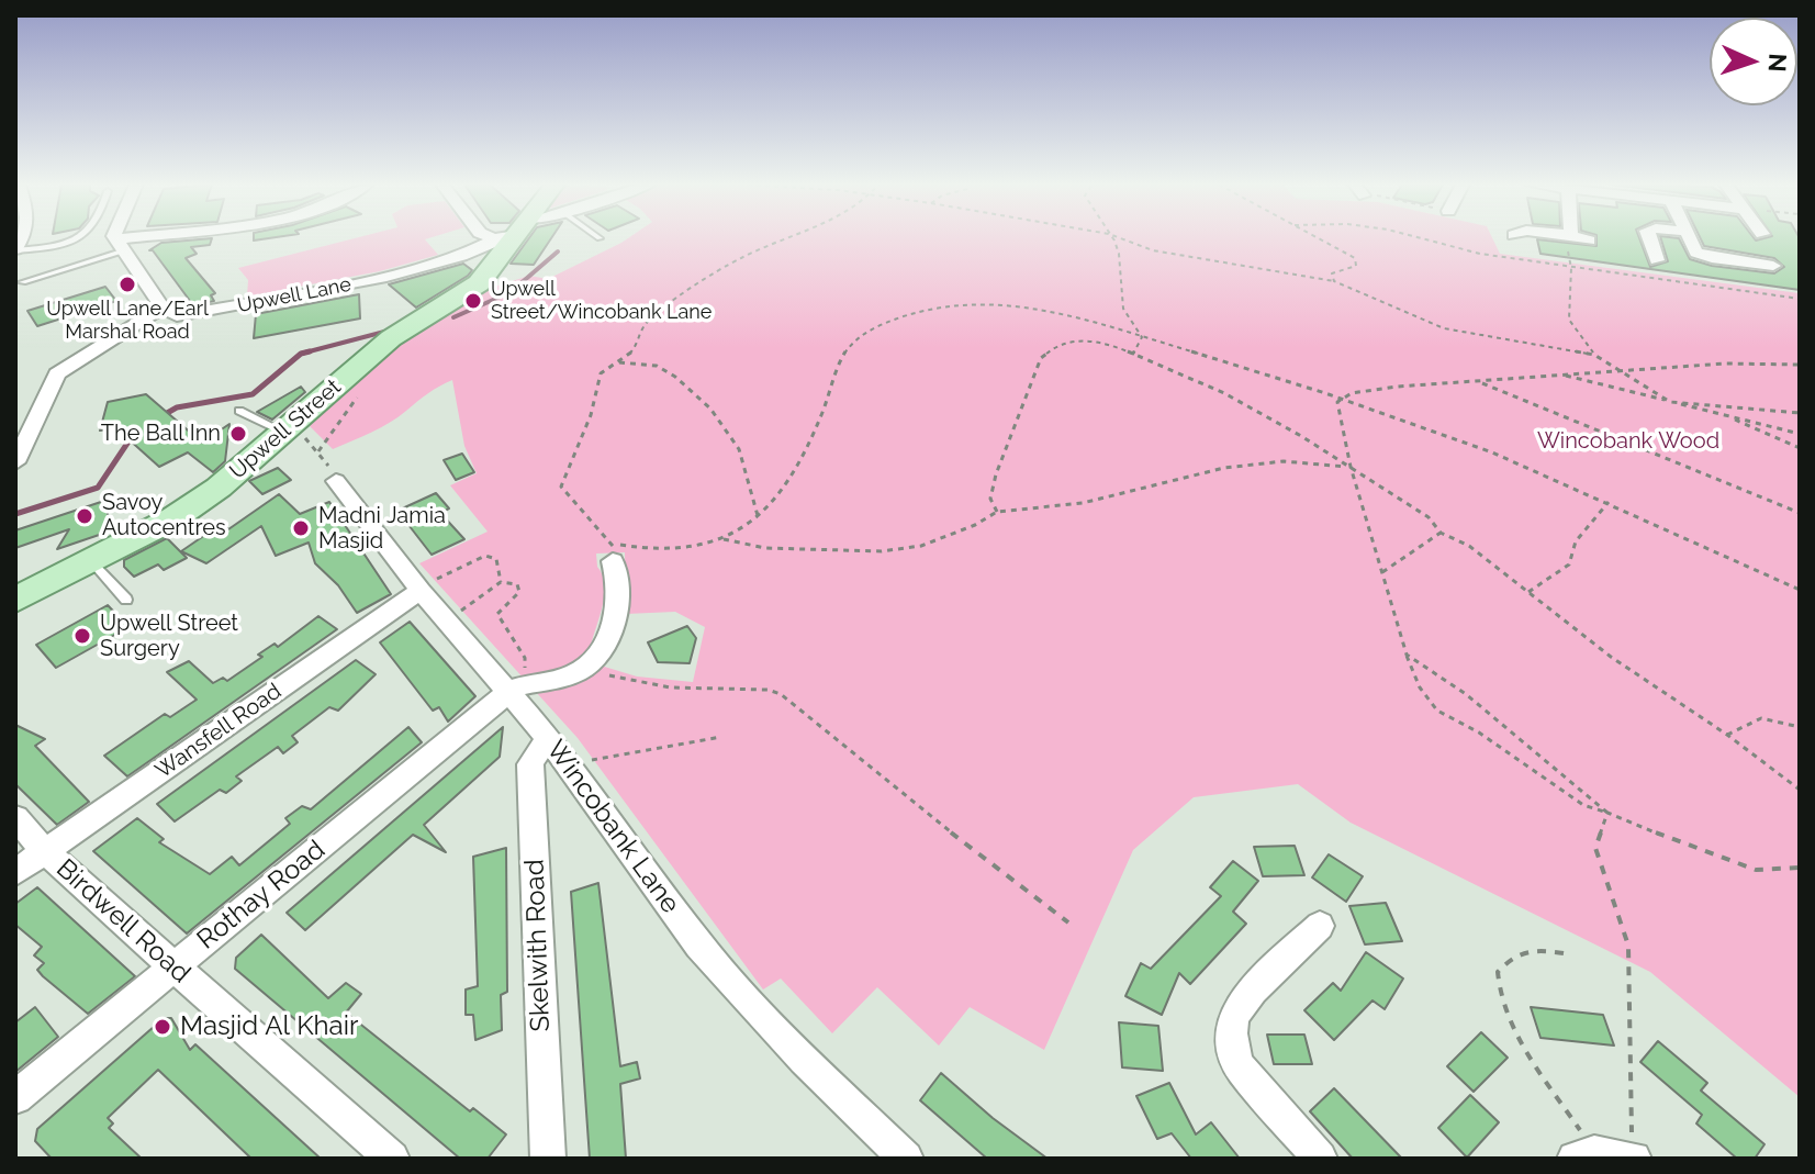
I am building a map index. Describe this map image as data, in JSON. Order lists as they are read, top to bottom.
{
  "streets": {
    "main road": ["Upwell Street"],
    "street": [
      "Upwell Lane",
      "Wansfell Road",
      "Wincobank Lane",
      "Rothay Road",
      "Birdwell Road",
      "Skelwith Road"
    ]
  },
  "crossings": [
    ["Wansfell Road", "Wincobank Lane"],
    ["Wansfell Road", "Birdwell Road"],
    ["Wincobank Lane", "Rothay Road"],
    ["Wincobank Lane", "Skelwith Road"],
    ["Rothay Road", "Birdwell Road"]
  ],
  "parks": ["Wincobank Wood"],
  "places": [
    "Upwell Lane/Earl Marshal Road",
    "Upwell Street/Wincobank Lane",
    "The Ball Inn",
    "Savoy Autocentres",
    "Madni Jamia Masjid",
    "Upwell Street Surgery",
    "Masjid Al Khair"
  ],
  "north": "right"
}
